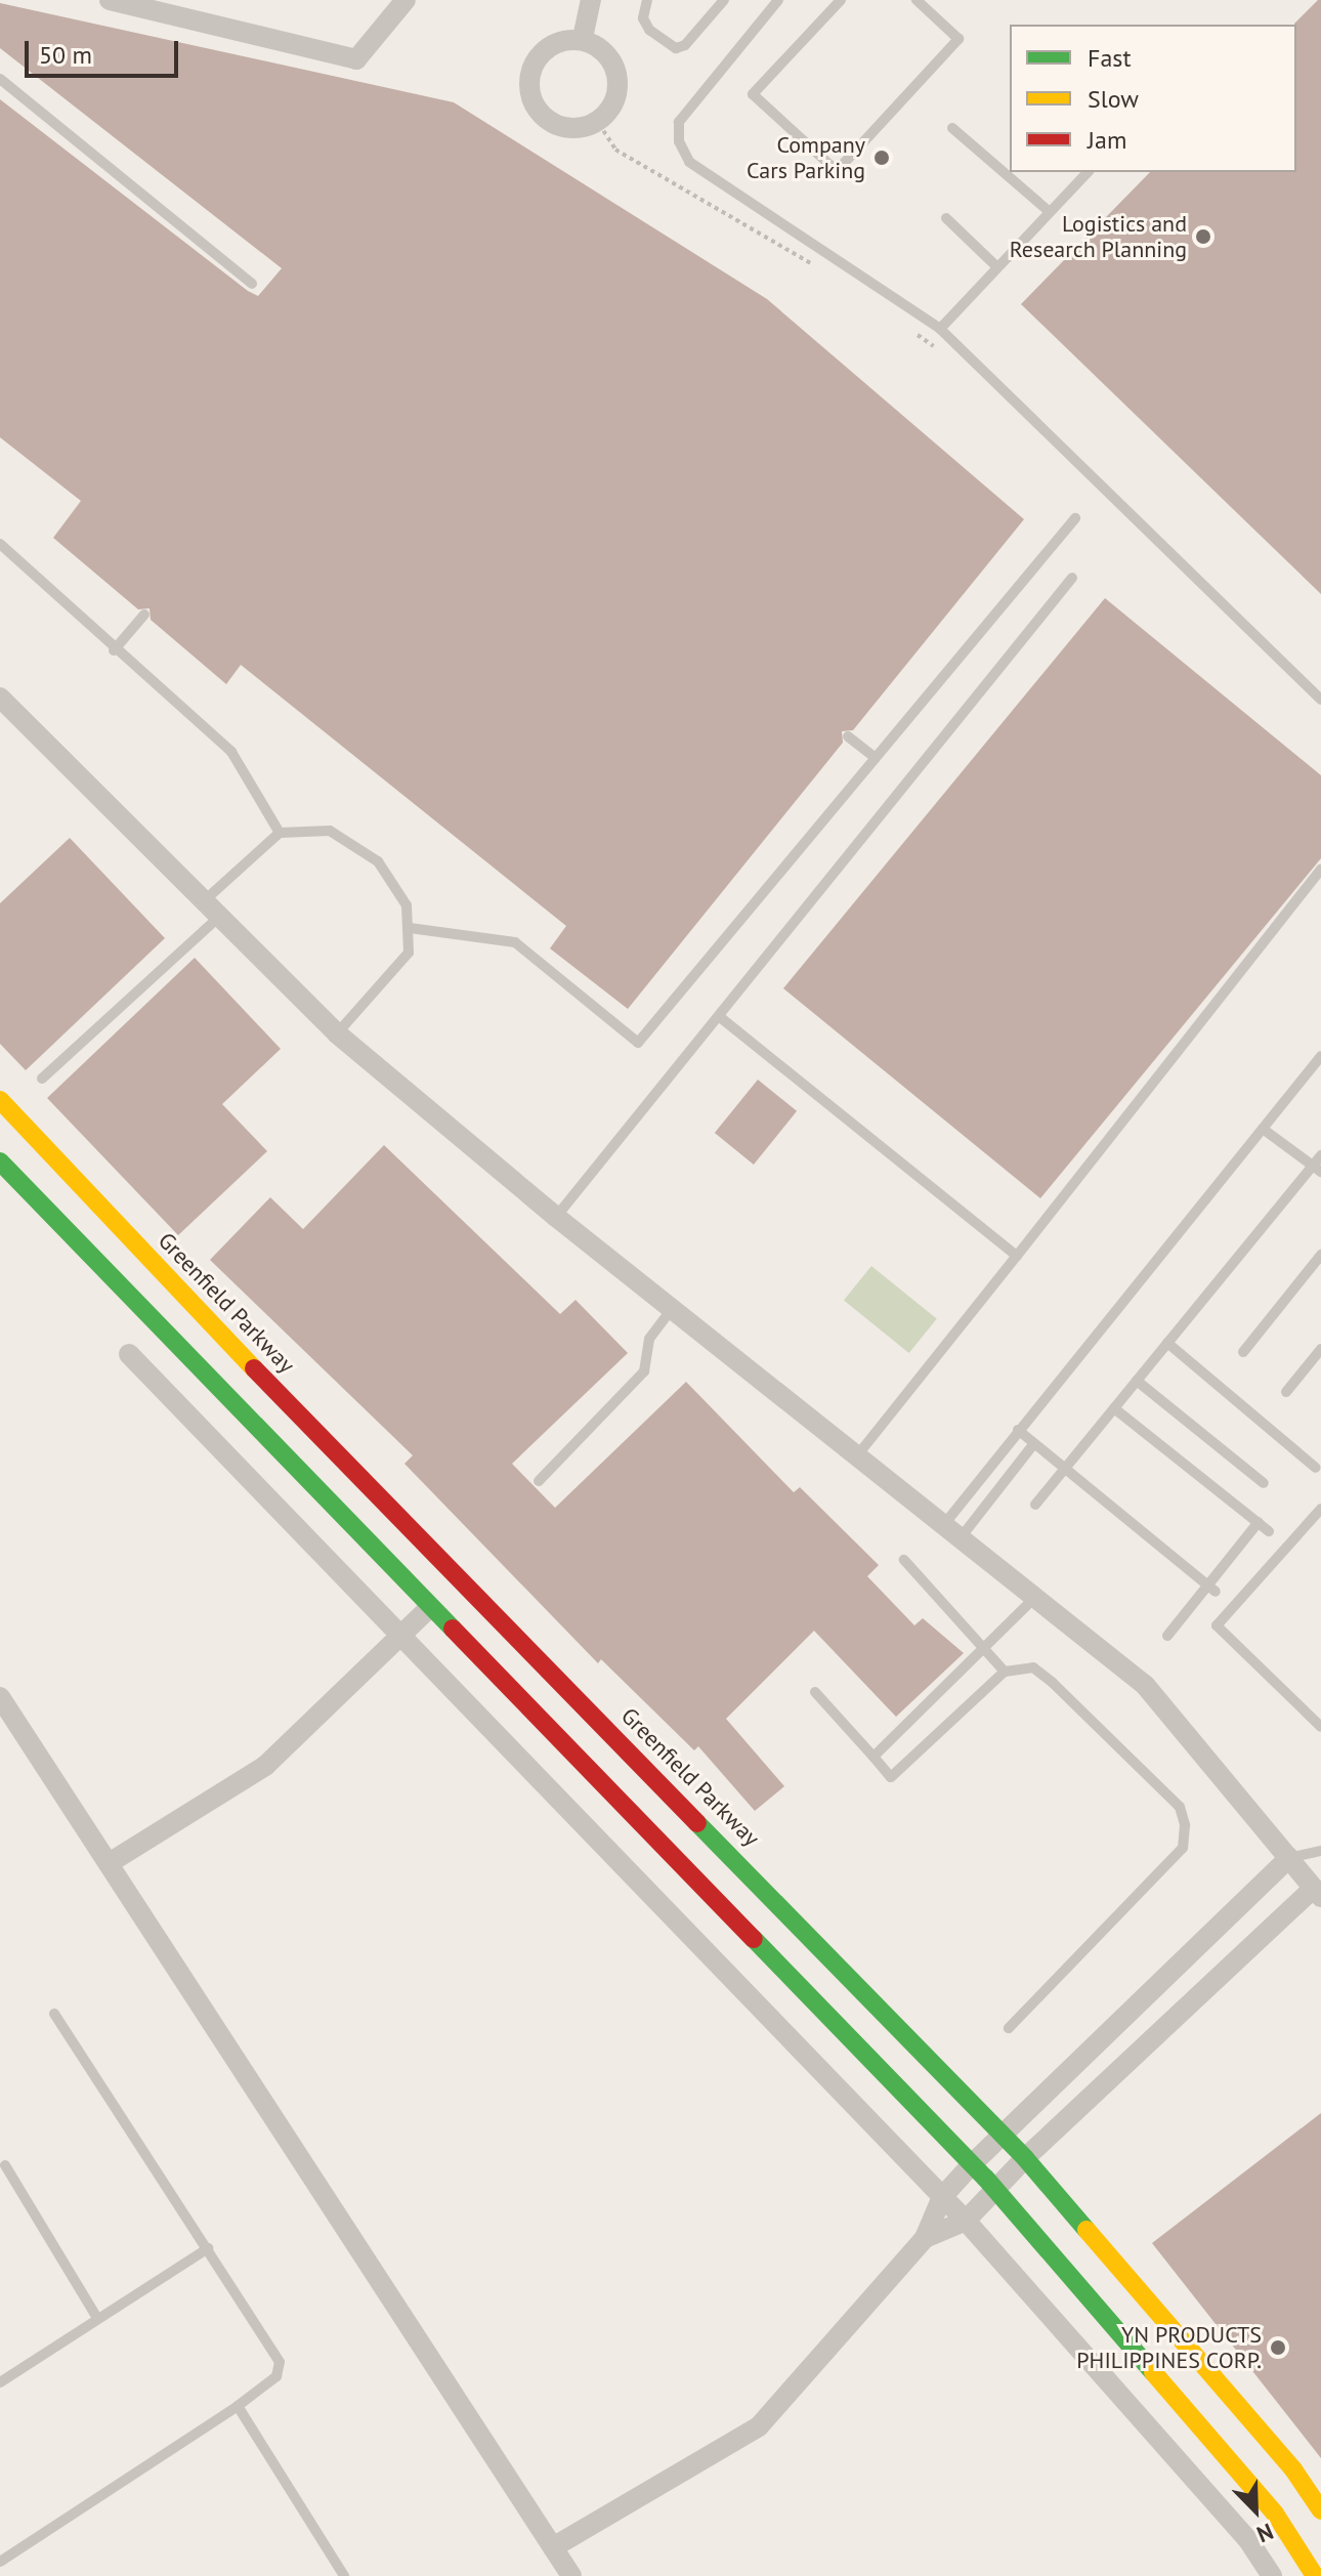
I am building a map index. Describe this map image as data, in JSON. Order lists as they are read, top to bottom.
{
  "streets": {
    "main road": ["Greenfield Parkway"]
  },
  "places": ["Company Cars Parking", "Logistics and Research Planning", "YN PRODUCTS PHILIPPINES CORP."],
  "legend": ["Fast", "Slow", "Jam"],
  "scale_bar": "50 m",
  "north": "bottom right"
}
